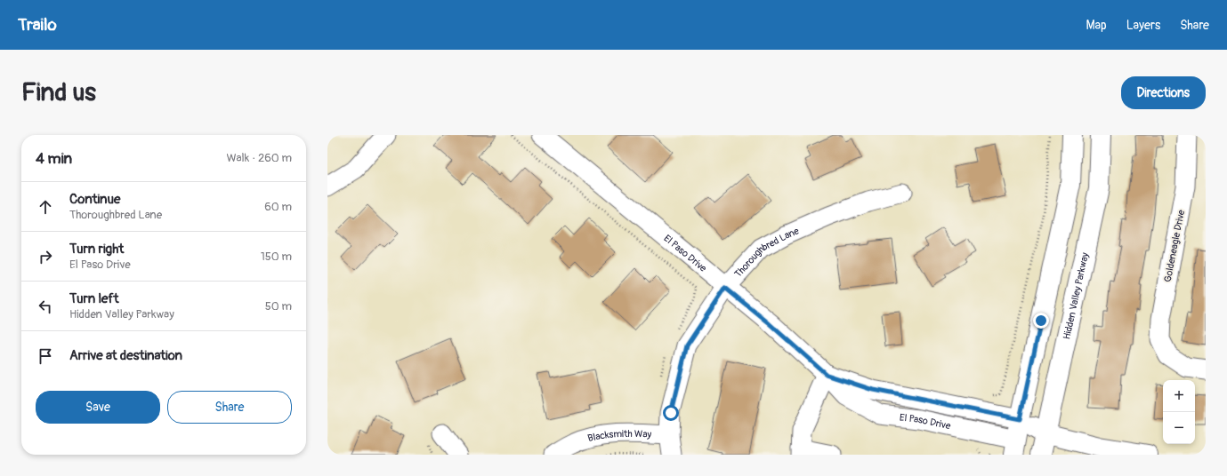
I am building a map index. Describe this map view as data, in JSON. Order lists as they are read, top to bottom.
{
  "streets": {
    "main road": ["Hidden Valley Parkway"],
    "street": [
      "Goldeneagle Drive",
      "El Paso Drive",
      "Thoroughbred Lane",
      "Blacksmith Way"
    ]
  },
  "crossings": [
    ["El Paso Drive", "Thoroughbred Lane"],
    ["Thoroughbred Lane", "Blacksmith Way"]
  ],
  "page": {
    "header": "Trailo",
    "nav": ["Map", "Layers", "Share"],
    "buttons": [
      "Directions",
      ["Save", "Share"]
    ],
    "title": "Find us",
    "heading": ["4 min", "Walk · 260 m"],
    "list": [
      ["Continue", "Thoroughbred Lane", "60 m"],
      ["Turn right", "El Paso Drive", "150 m"],
      ["Turn left", "Hidden Valley Parkway", "50 m"],
      "Arrive at destination"
    ],
    "map_buttons": ["+", "−"]
  }
}
